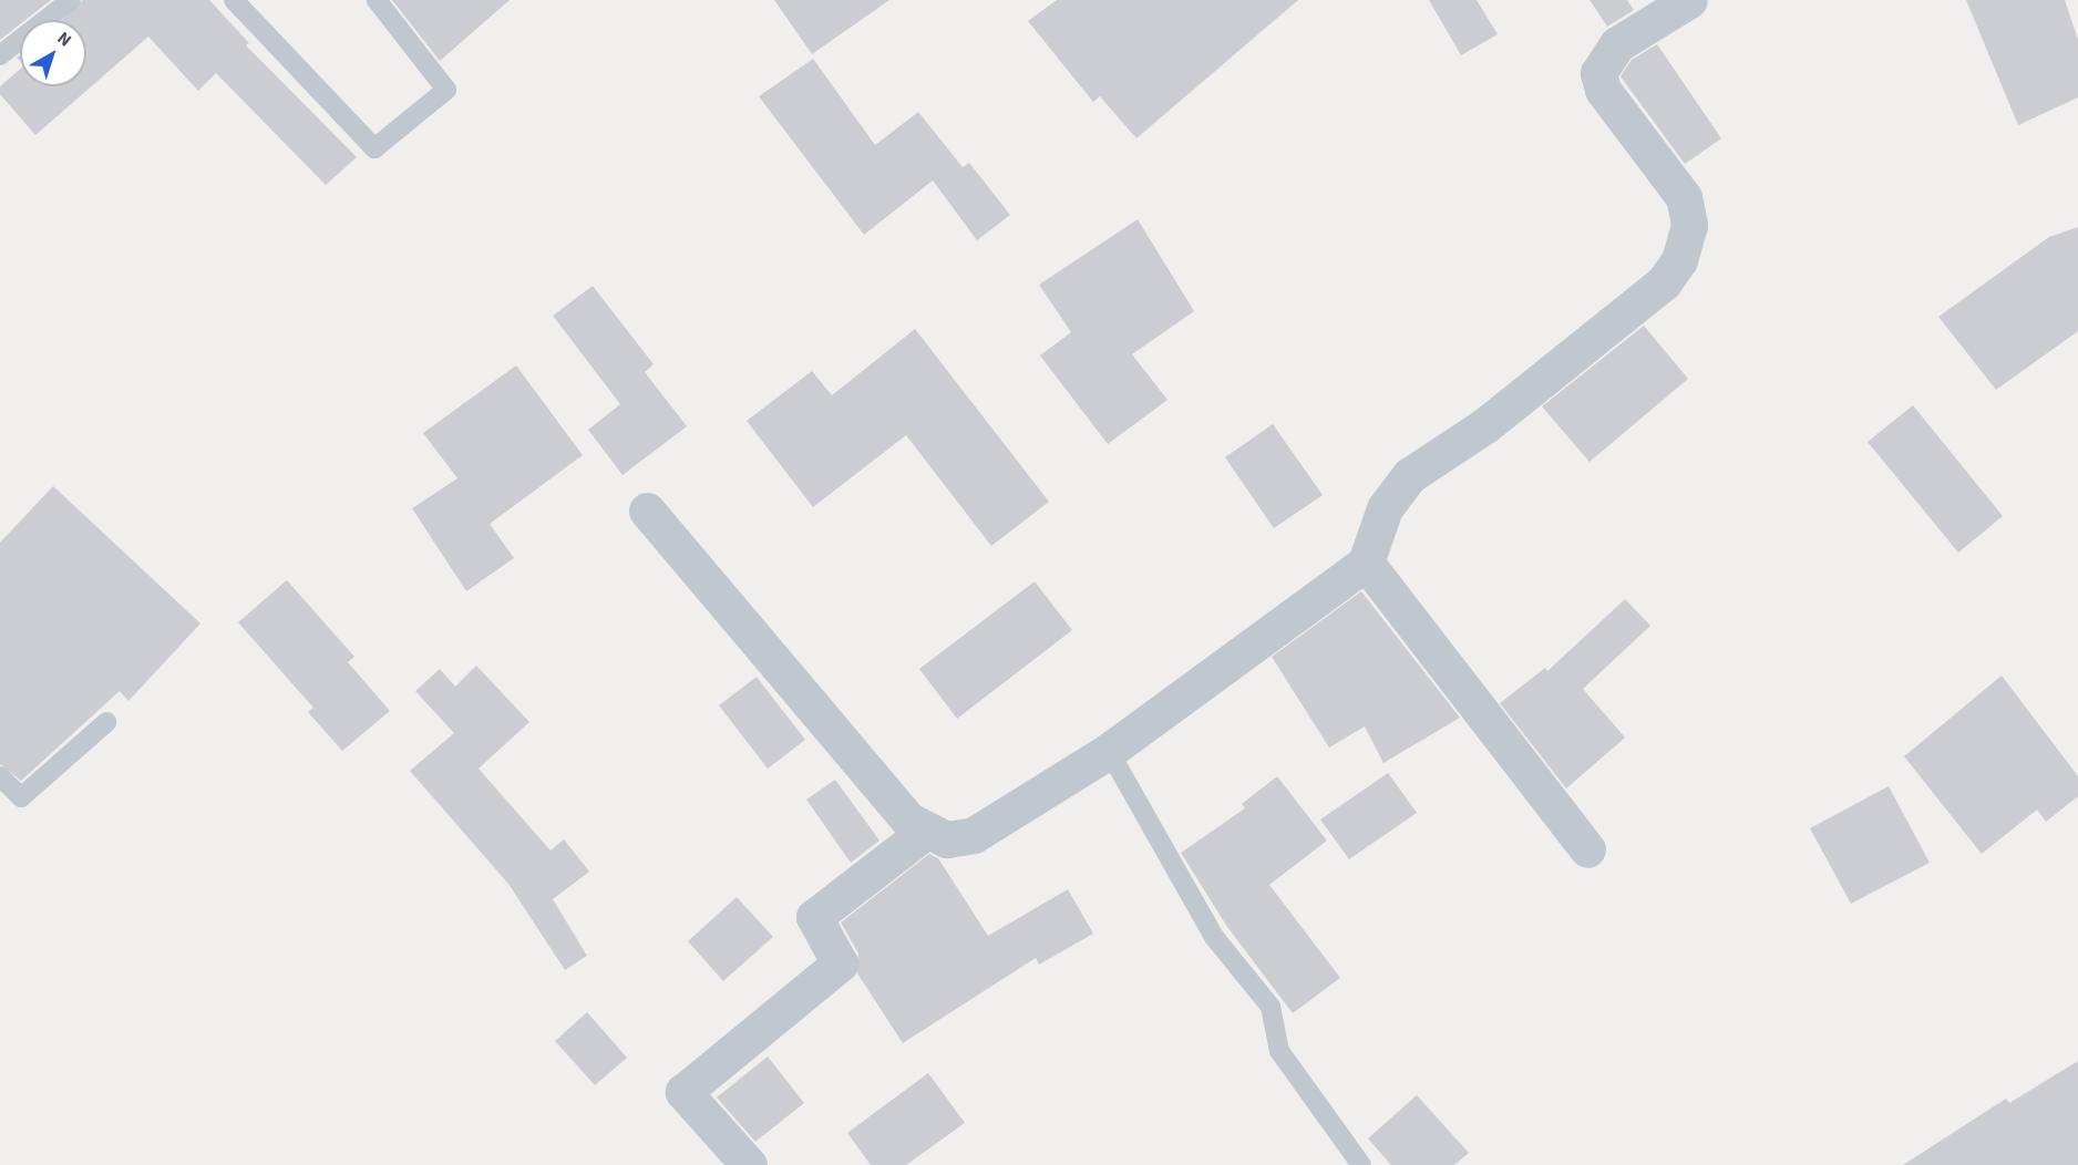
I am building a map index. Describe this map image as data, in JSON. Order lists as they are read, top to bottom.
{
  "north": "top right"
}
